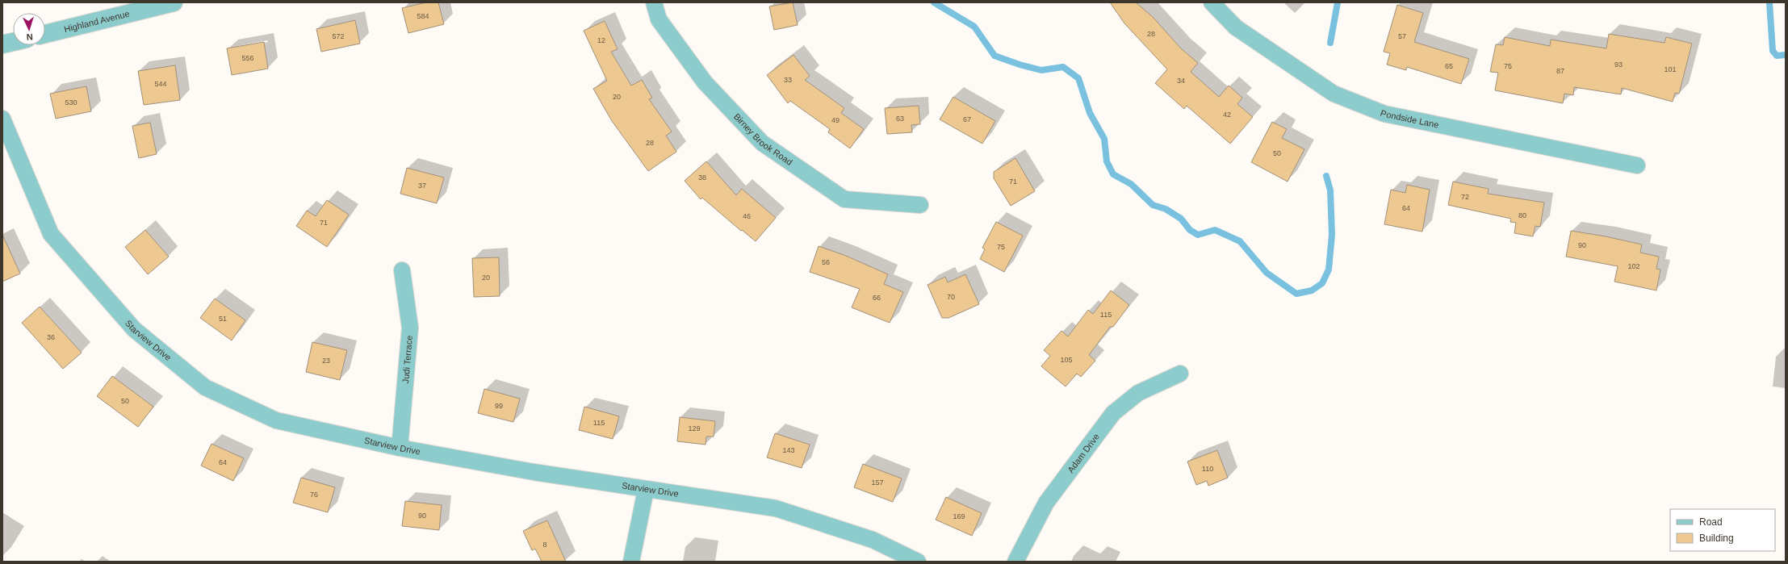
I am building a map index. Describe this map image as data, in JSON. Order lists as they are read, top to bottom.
{
  "streets": {
    "street": [
      "Highland Avenue",
      "Pondside Lane",
      "Birney Brook Road",
      "Starview Drive",
      "Judi Terrace",
      "Adam Drive"
    ]
  },
  "crossings": [
    ["Starview Drive", "Judi Terrace"]
  ],
  "house_numbers": [
    "584",
    "28",
    "572",
    "57",
    "12",
    "556",
    "93",
    "65",
    "75",
    "101",
    "87",
    "33",
    "34",
    "544",
    "20",
    "530",
    "42",
    "63",
    "67",
    "49",
    "28",
    "50",
    "38",
    "71",
    "37",
    "72",
    "64",
    "80",
    "46",
    "71",
    "90",
    "75",
    "56",
    "102",
    "20",
    "70",
    "66",
    "115",
    "51",
    "36",
    "105",
    "23",
    "50",
    "99",
    "115",
    "129",
    "143",
    "64",
    "110",
    "157",
    "76",
    "90",
    "169",
    "8"
  ],
  "legend": ["Road", "Building"],
  "north": "bottom"
}
